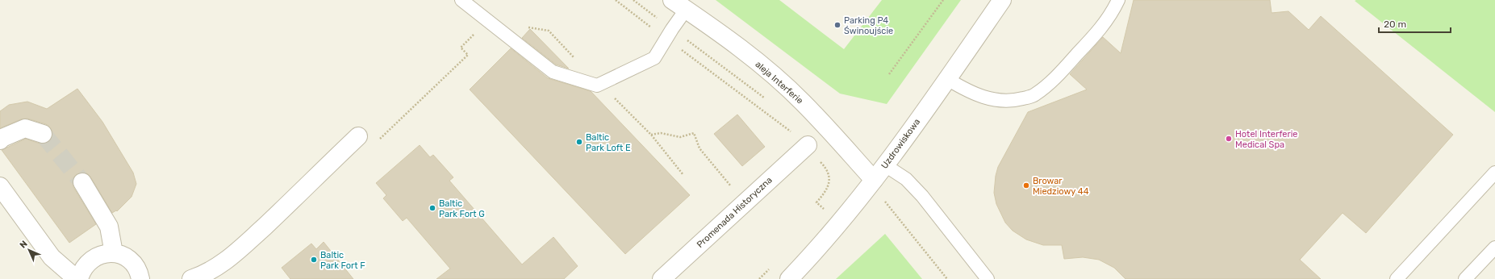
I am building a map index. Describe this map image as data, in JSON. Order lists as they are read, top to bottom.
{
  "streets": {
    "street": ["aleja Interferie", "Uzdrowiskowa", "Promenada Historyczna"]
  },
  "crossings": [
    ["aleja Interferie", "Uzdrowiskowa"]
  ],
  "places": [
    "Parking P4 Świnoujście",
    "Hotel Interferie Medical Spa",
    "Baltic Park Loft E",
    "Browar Miedziowy 44",
    "Baltic Park Fort G",
    "Baltic Park Fort F"
  ],
  "scale_bar": "20 m",
  "north": "top left"
}
